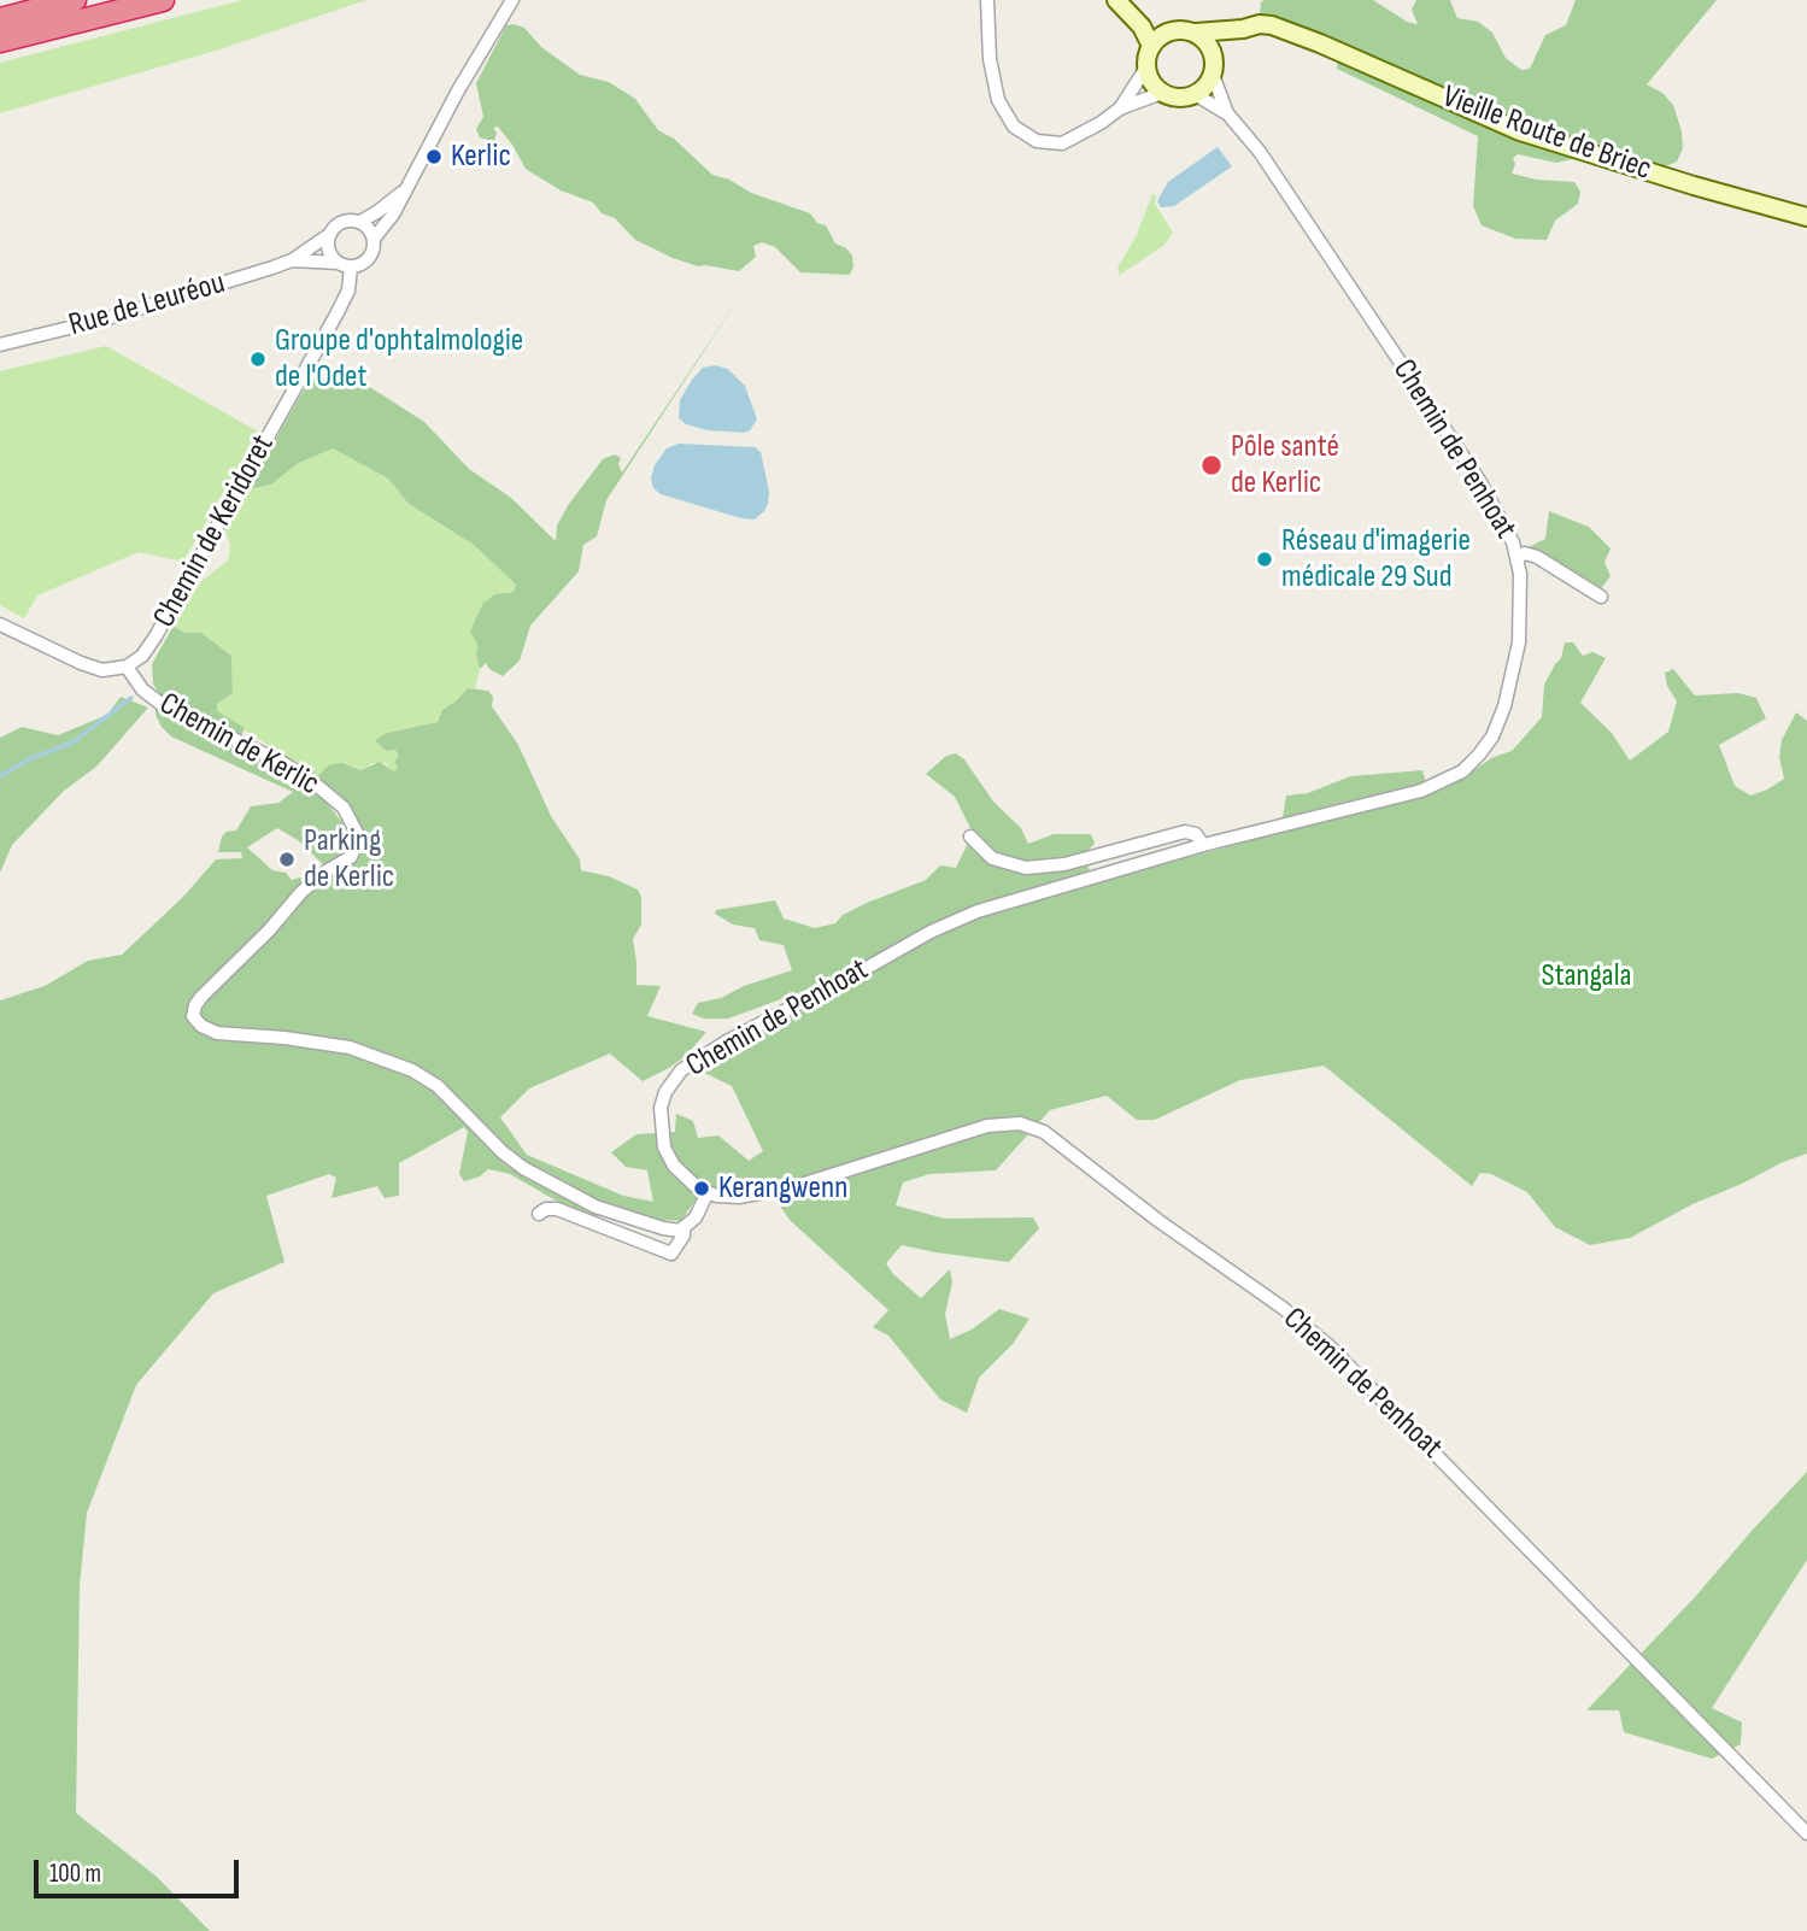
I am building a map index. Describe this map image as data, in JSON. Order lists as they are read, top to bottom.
{
  "streets": {
    "street": [
      "Vieille Route de Briec",
      "Rue de Leuréou",
      "Chemin de Penhoat",
      "Chemin de Keridoret",
      "Chemin de Kerlic"
    ]
  },
  "crossings": [
    ["Vieille Route de Briec", "Chemin de Penhoat"],
    ["Rue de Leuréou", "Chemin de Keridoret"],
    ["Chemin de Keridoret", "Chemin de Kerlic"]
  ],
  "parks": ["Stangala"],
  "places": [
    "Kerlic",
    "Groupe d'ophtalmologie de l'Odet",
    "Pôle santé de Kerlic",
    "Réseau d'imagerie médicale 29 Sud",
    "Parking de Kerlic",
    "Kerangwenn"
  ],
  "scale_bar": "100 m"
}
